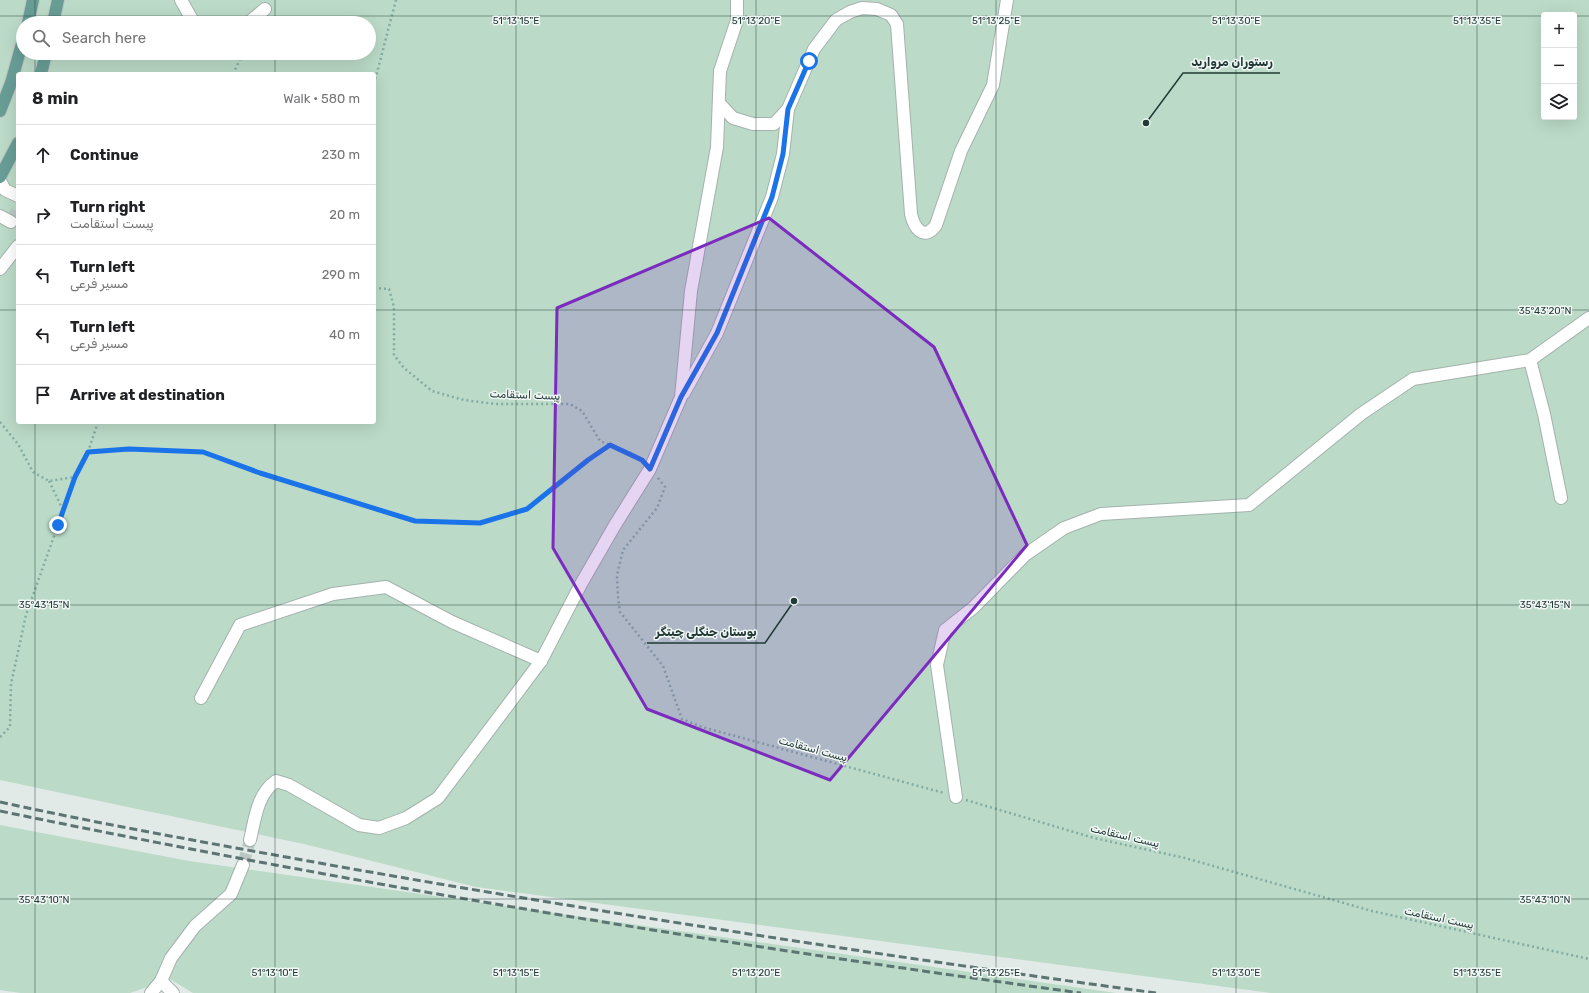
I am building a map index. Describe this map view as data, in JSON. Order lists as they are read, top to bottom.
{
  "streets": {
    "path": ["پیست استقامت"]
  },
  "places": ["رستوران مروارید", "بوستان جنگلی چیتگر"],
  "page": {
    "map_buttons": ["+", "−"],
    "search": "Search here",
    "heading": ["8 min", "Walk · 580 m"],
    "list": [
      ["Continue", "230 m"],
      ["Turn right", "پیست استقامت", "20 m"],
      ["Turn left", "مسیر فرعی", "290 m"],
      ["Turn left", "مسیر فرعی", "40 m"],
      "Arrive at destination"
    ]
  },
  "coordinates": [
    "51°13'15\"E",
    "51°13'20\"E",
    "51°13'25\"E",
    "51°13'30\"E",
    "51°13'35\"E",
    "35°43'20\"N",
    "35°43'15\"N",
    "35°43'10\"N",
    "51°13'10\"E"
  ]
}
